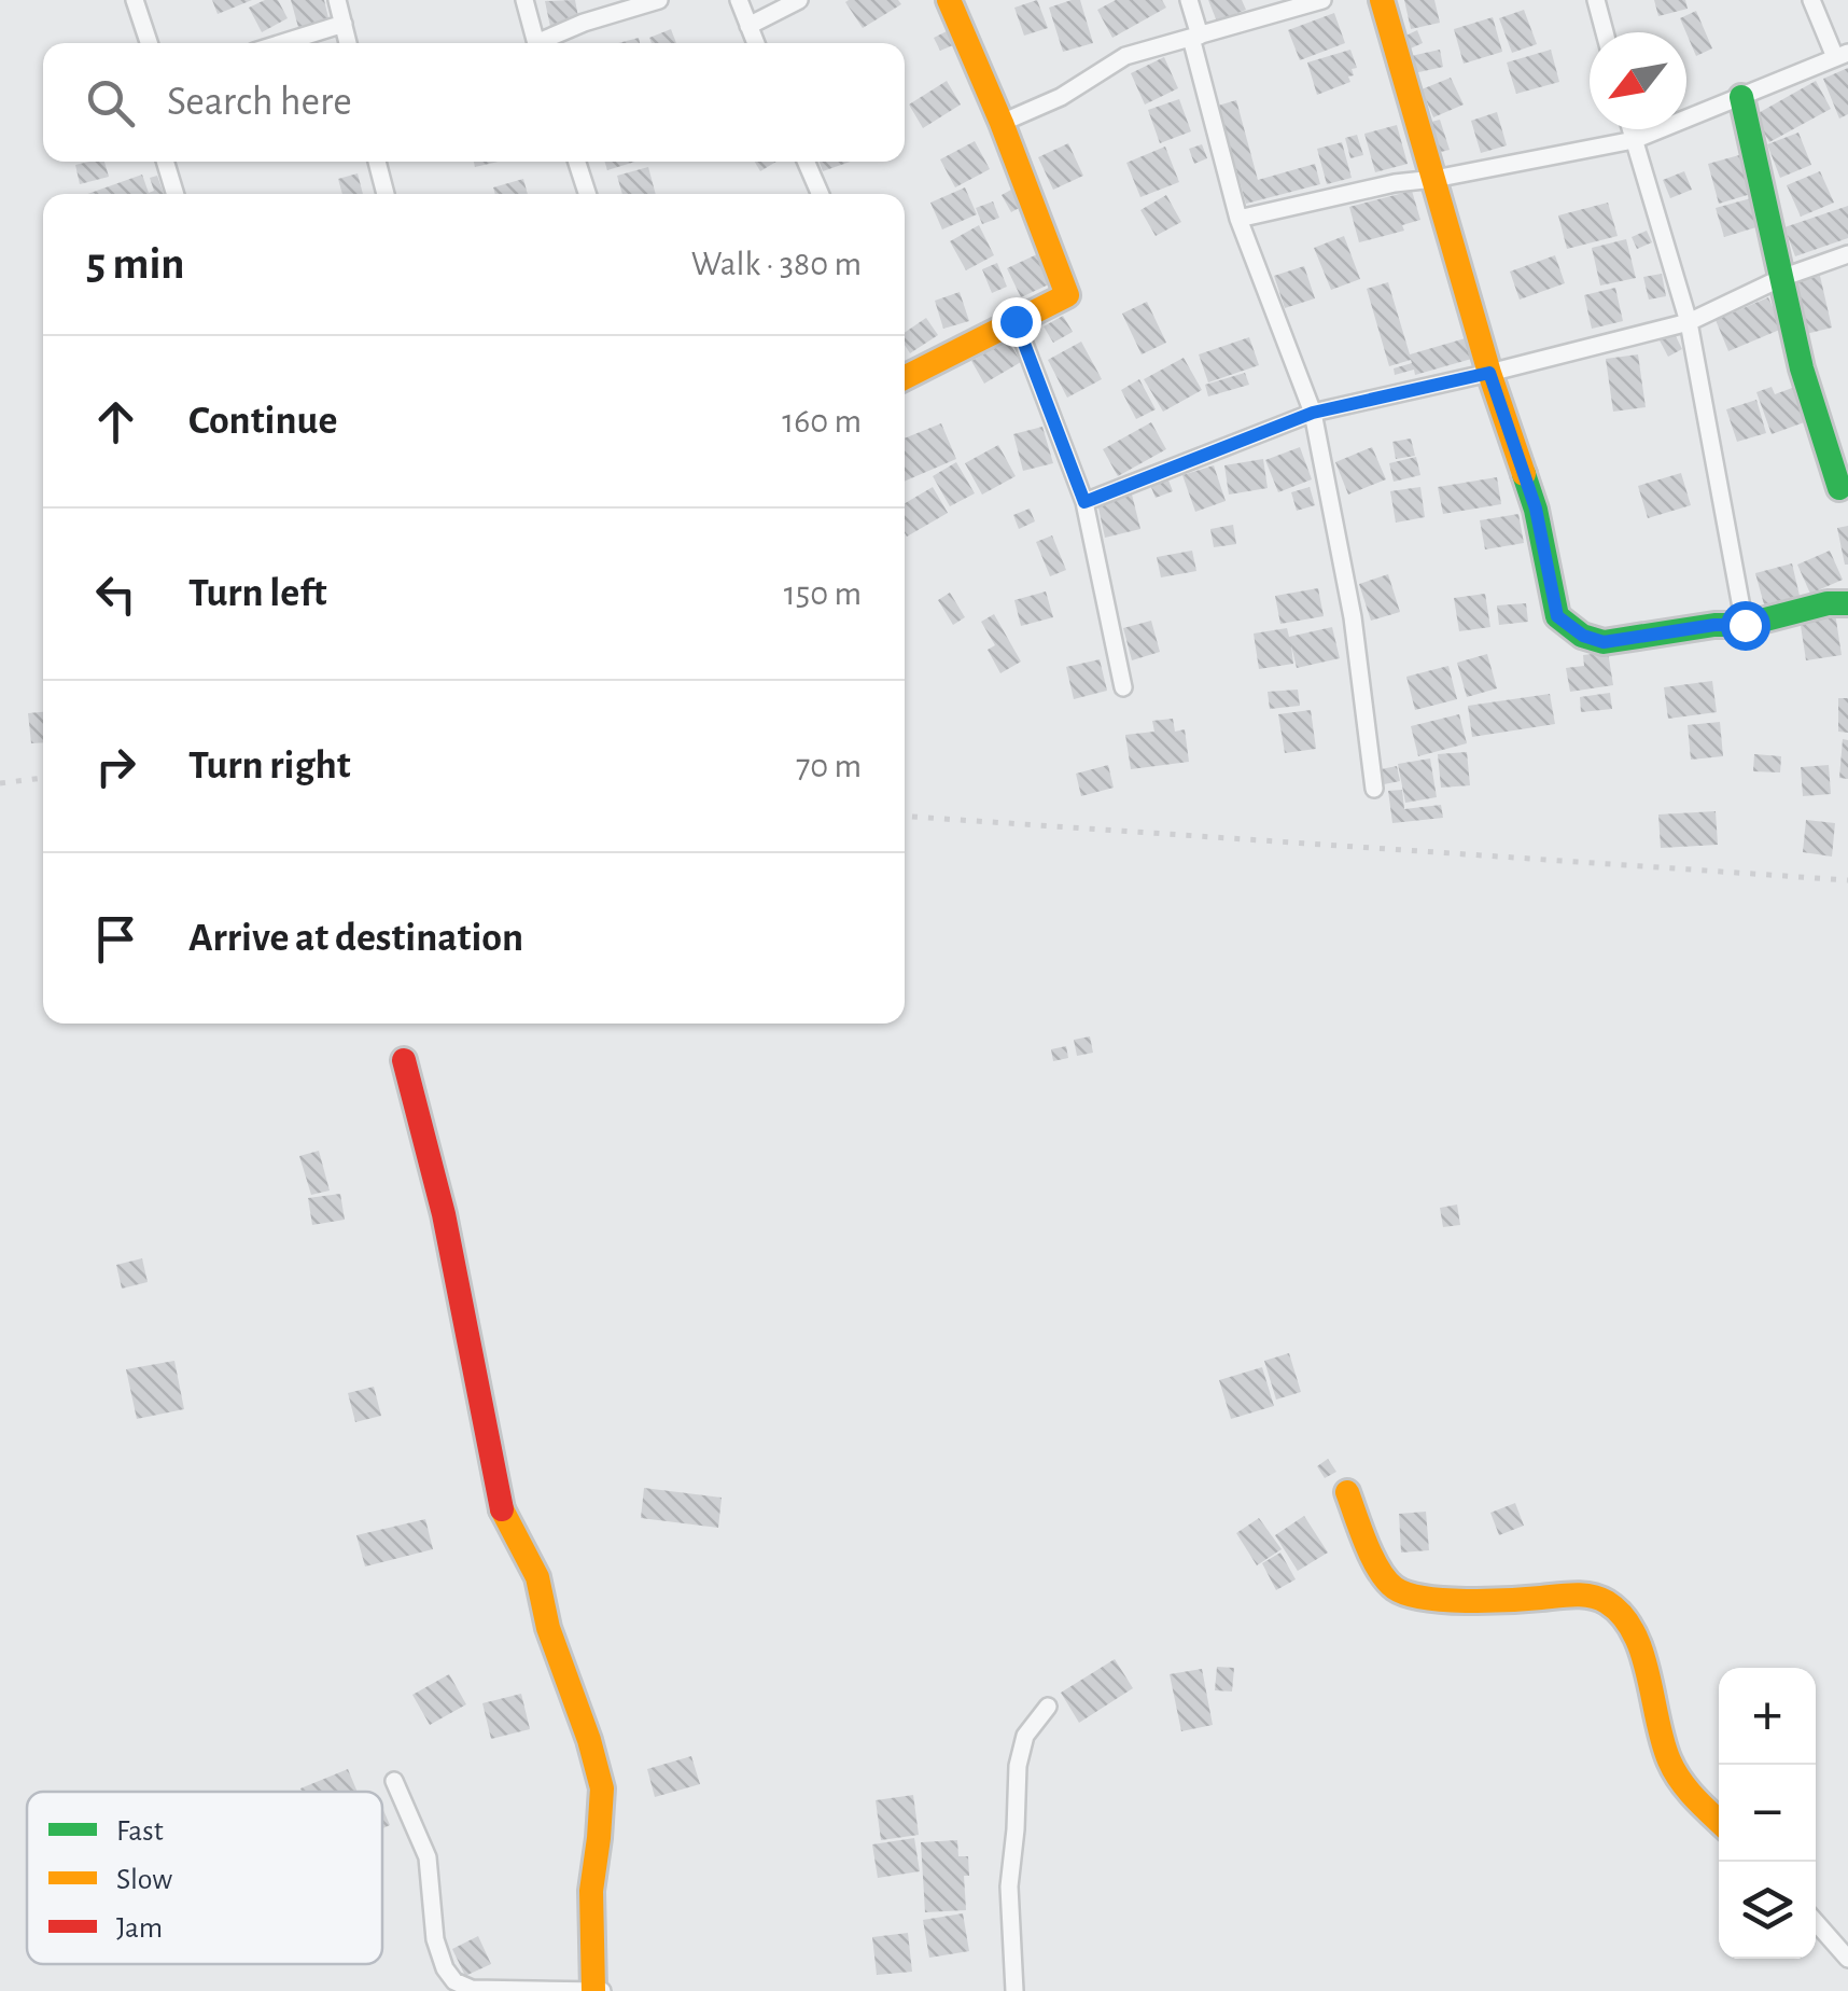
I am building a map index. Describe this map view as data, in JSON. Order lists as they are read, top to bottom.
{
  "legend": ["Fast", "Slow", "Jam"],
  "north": "bottom left",
  "page": {
    "search": "Search here",
    "heading": ["5 min", "Walk · 380 m"],
    "list": [
      ["Continue", "160 m"],
      ["Turn left", "150 m"],
      ["Turn right", "70 m"],
      "Arrive at destination"
    ],
    "map_buttons": ["+", "−"]
  }
}
